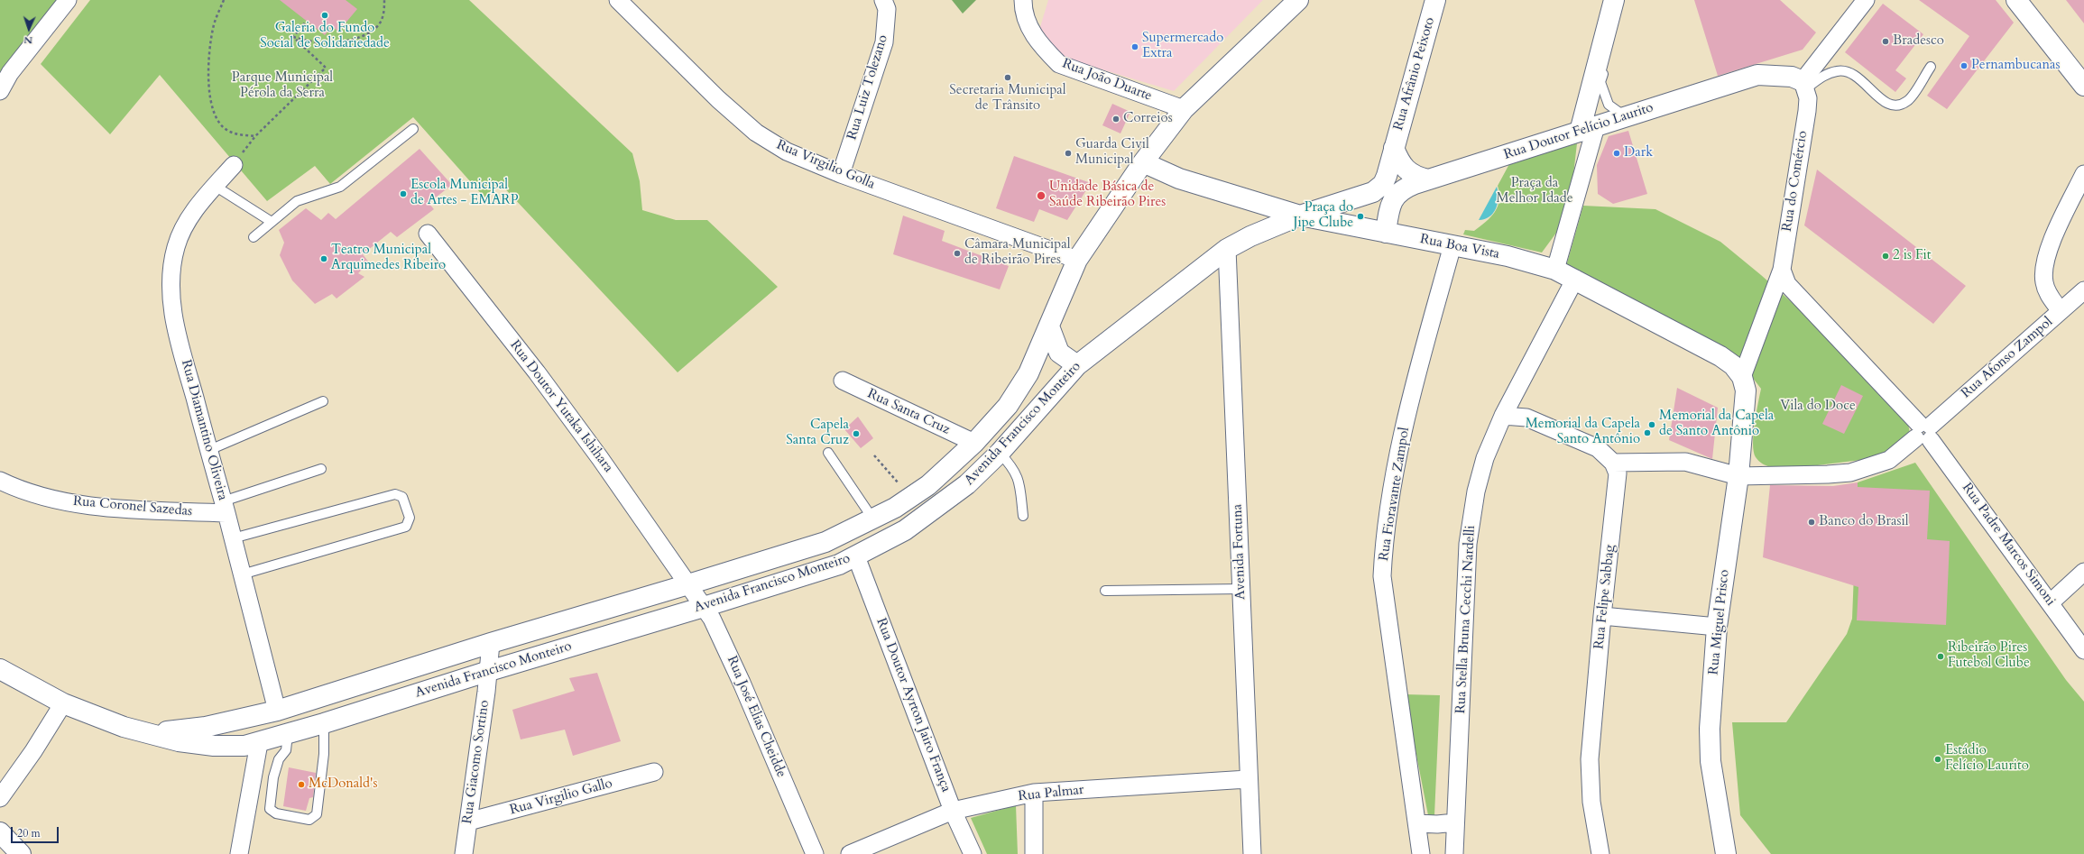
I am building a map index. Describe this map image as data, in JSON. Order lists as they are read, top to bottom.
{
  "streets": {
    "main road": [
      "Rua Afrânio Peixoto",
      "Rua Doutor Felício Laurito",
      "Rua Boa Vista",
      "Avenida Francisco Monteiro",
      "Rua Miguel Prisco"
    ],
    "street": [
      "Rua João Duarte",
      "Rua Luiz Tolezano",
      "Rua Virgilio Golla",
      "Rua do Comércio",
      "Rua Afonso Zampol",
      "Rua Doutor Yutaka Ishihara",
      "Rua Santa Cruz",
      "Rua Diamantino Oliveira",
      "Rua Fioravante Zampol",
      "Rua Coronel Sazedas",
      "Rua Padre Marcos Simoni",
      "Avenida Fortuna",
      "Rua Felipe Sabbag",
      "Rua Stella Bruna Cecchi Nardelli",
      "Rua Doutor Ayrton Jairo França",
      "Rua José Elias Cheidde",
      "Rua Giacomo Sortino",
      "Rua Palmar",
      "Rua Virgilio Gallo"
    ]
  },
  "crossings": [
    ["Rua Afrânio Peixoto", "Rua Doutor Felício Laurito"],
    ["Rua Afrânio Peixoto", "Rua Boa Vista"],
    ["Rua Afrânio Peixoto", "Avenida Francisco Monteiro"],
    ["Rua João Duarte", "Avenida Francisco Monteiro"],
    ["Rua Luiz Tolezano", "Rua Virgilio Golla"],
    ["Rua Doutor Felício Laurito", "Rua do Comércio"],
    ["Rua Doutor Felício Laurito", "Rua Boa Vista"],
    ["Rua Virgilio Golla", "Avenida Francisco Monteiro"],
    ["Rua do Comércio", "Rua Boa Vista"],
    ["Rua do Comércio", "Rua Padre Marcos Simoni"],
    ["Rua do Comércio", "Rua Miguel Prisco"],
    ["Rua Boa Vista", "Avenida Francisco Monteiro"],
    ["Rua Boa Vista", "Rua Fioravante Zampol"],
    ["Rua Boa Vista", "Rua Stella Bruna Cecchi Nardelli"],
    ["Rua Boa Vista", "Rua Miguel Prisco"],
    ["Rua Afonso Zampol", "Rua Padre Marcos Simoni"],
    ["Rua Afonso Zampol", "Rua Felipe Sabbag"],
    ["Rua Afonso Zampol", "Rua Miguel Prisco"],
    ["Rua Doutor Yutaka Ishihara", "Avenida Francisco Monteiro"],
    ["Rua Doutor Yutaka Ishihara", "Rua José Elias Cheidde"],
    ["Rua Santa Cruz", "Avenida Francisco Monteiro"],
    ["Avenida Francisco Monteiro", "Rua Diamantino Oliveira"],
    ["Avenida Francisco Monteiro", "Avenida Fortuna"],
    ["Avenida Francisco Monteiro", "Rua Doutor Ayrton Jairo França"],
    ["Avenida Francisco Monteiro", "Rua José Elias Cheidde"],
    ["Avenida Francisco Monteiro", "Rua Giacomo Sortino"],
    ["Rua Diamantino Oliveira", "Rua Coronel Sazedas"],
    ["Avenida Fortuna", "Rua Palmar"],
    ["Rua Felipe Sabbag", "Rua Stella Bruna Cecchi Nardelli"],
    ["Rua Doutor Ayrton Jairo França", "Rua Palmar"],
    ["Rua Giacomo Sortino", "Rua Virgilio Gallo"]
  ],
  "parks": ["Parque Municipal Pérola da Serra", "Praça da Melhor Idade", "Vila do Doce"],
  "places": [
    "Galeria do Fundo Social de Solidariedade",
    "Bradesco",
    "Supermercado Extra",
    "Pernambucanas",
    "Secretaria Municipal de Trânsito",
    "Correios",
    "Guarda Civil Municipal",
    "Dark",
    "Escola Municipal de Artes - EMARP",
    "Unidade Básica de Saúde Ribeirão Pires",
    "Praça do Jipe Clube",
    "Câmara Municipal de Ribeirão Pires",
    "2 is Fit",
    "Teatro Municipal Arquimedes Ribeiro",
    "Memorial da Capela de Santo Antônio",
    "Memorial da Capela Santo Antônio",
    "Capela Santa Cruz",
    "Banco do Brasil",
    "Ribeirão Pires Futebol Clube",
    "Estádio Felício Laurito",
    "McDonald's"
  ],
  "scale_bar": "20 m",
  "north": "bottom"
}
